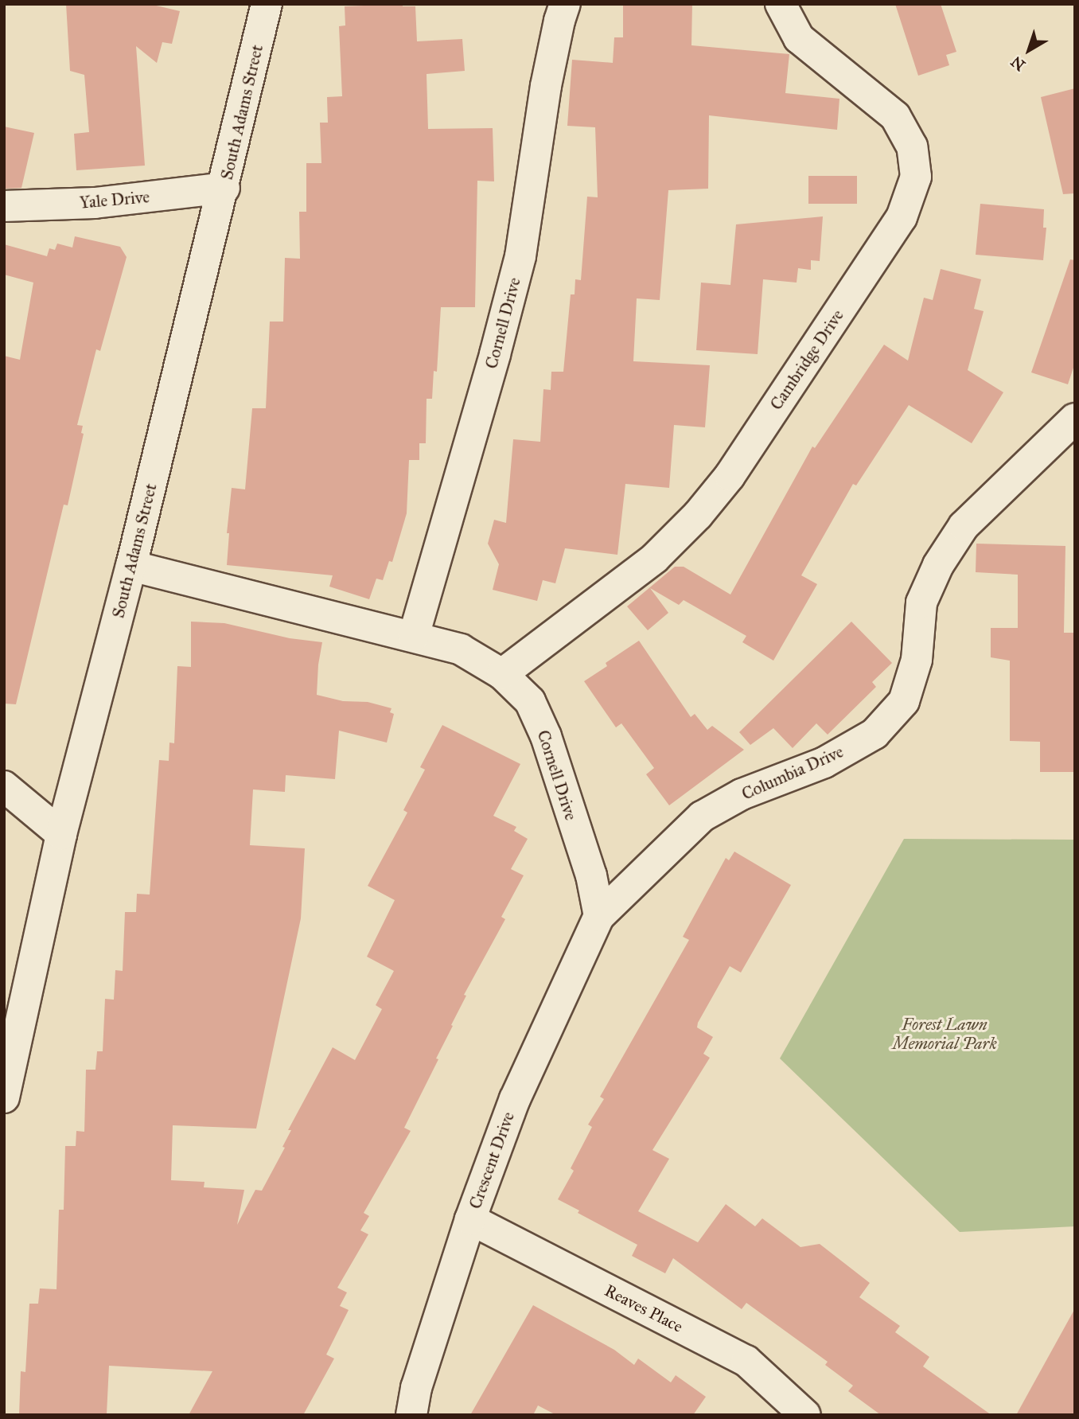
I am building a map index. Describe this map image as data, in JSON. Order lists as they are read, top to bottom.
{
  "streets": {
    "street": [
      "South Adams Street",
      "Yale Drive",
      "Cornell Drive",
      "Cambridge Drive",
      "Columbia Drive",
      "Crescent Drive",
      "Reaves Place"
    ]
  },
  "crossings": [
    ["South Adams Street", "Yale Drive"],
    ["South Adams Street", "Cornell Drive"],
    ["Cornell Drive", "Cambridge Drive"],
    ["Cornell Drive", "Columbia Drive"],
    ["Cornell Drive", "Crescent Drive"],
    ["Columbia Drive", "Crescent Drive"],
    ["Crescent Drive", "Reaves Place"]
  ],
  "parks": ["Forest Lawn Memorial Park"],
  "north": "bottom left"
}
